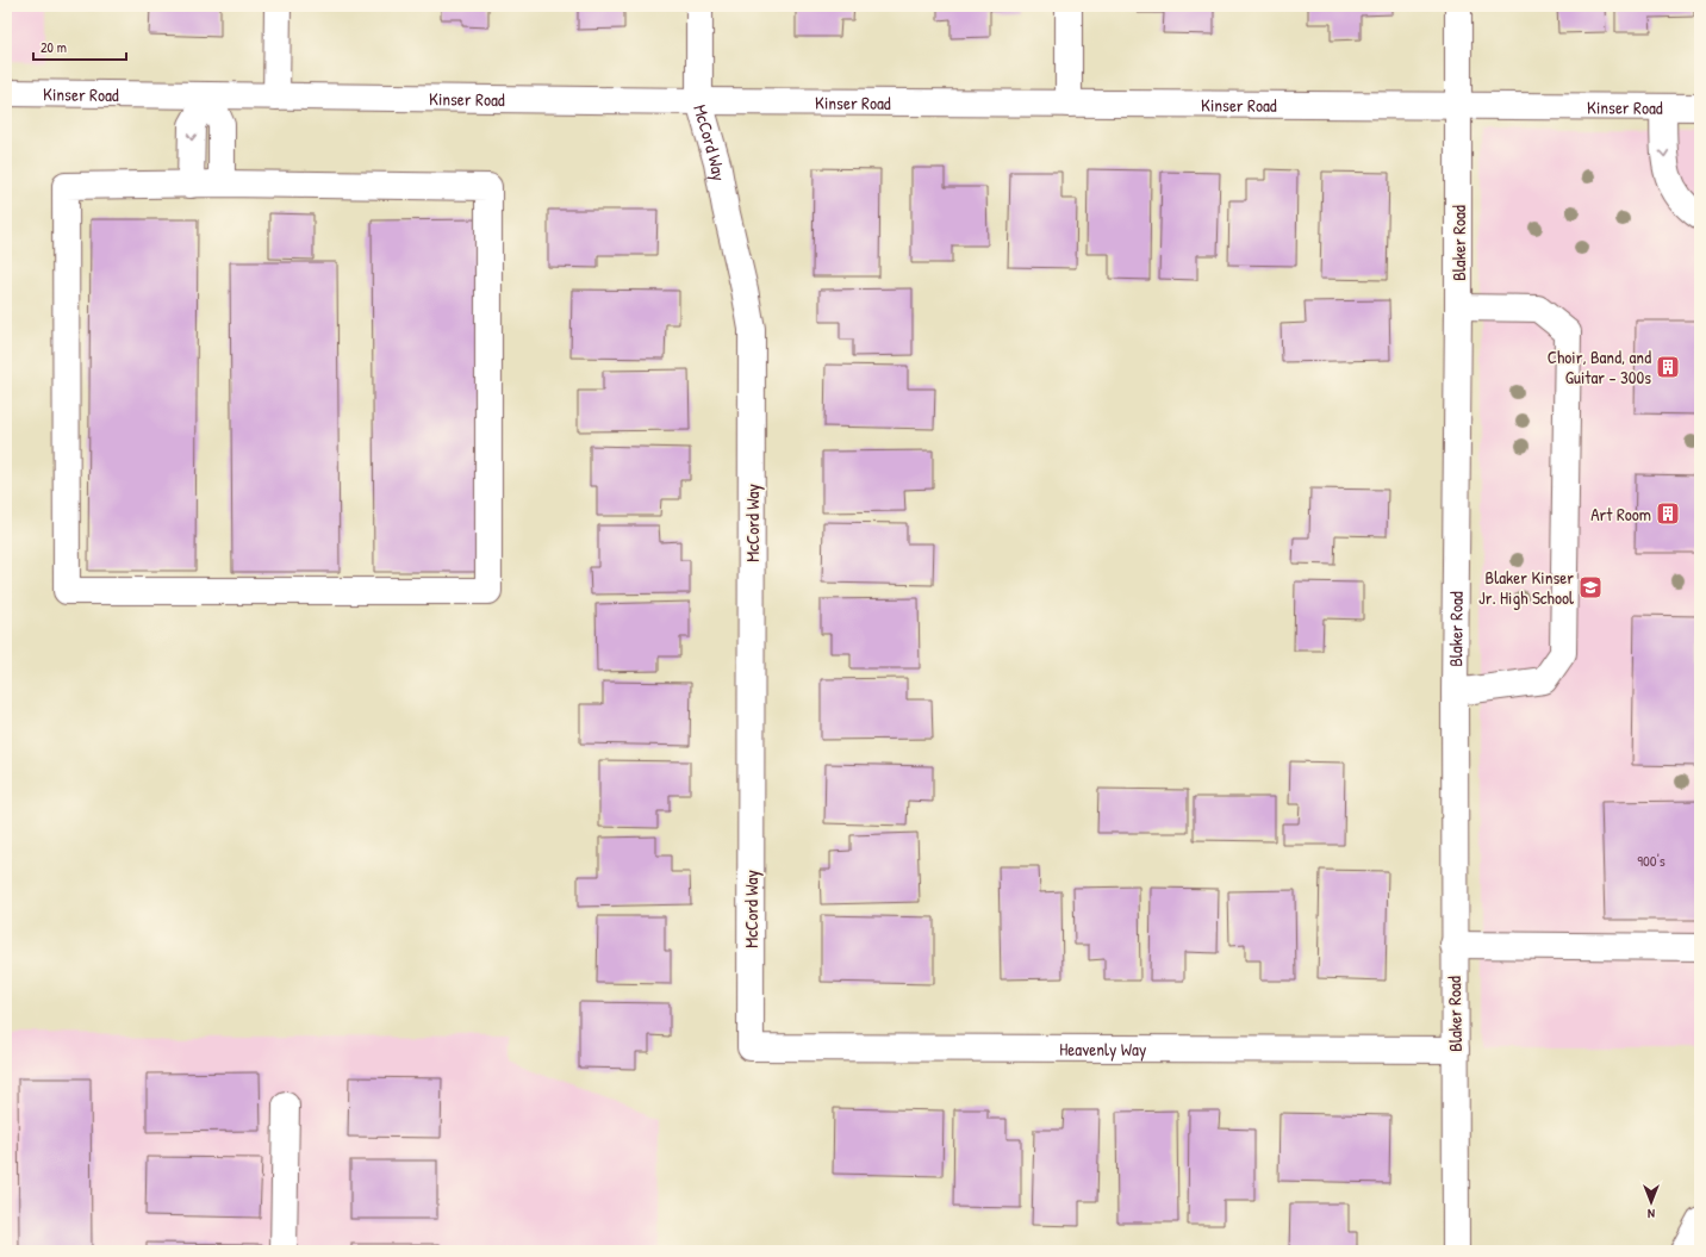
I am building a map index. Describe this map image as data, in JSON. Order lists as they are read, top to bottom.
{
  "streets": {
    "street": [
      "Kinser Road",
      "McCord Way",
      "Blaker Road",
      "Heavenly Way"
    ]
  },
  "crossings": [
    ["Kinser Road", "McCord Way"],
    ["Kinser Road", "Blaker Road"],
    ["McCord Way", "Heavenly Way"],
    ["Blaker Road", "Heavenly Way"]
  ],
  "places": {
    "building": ["Choir, Band, and Guitar - 300s", "Art Room"],
    "school or university": ["Blaker Kinser Jr. High School"]
  },
  "house_numbers": ["900's"],
  "scale_bar": "20 m",
  "north": "bottom"
}
